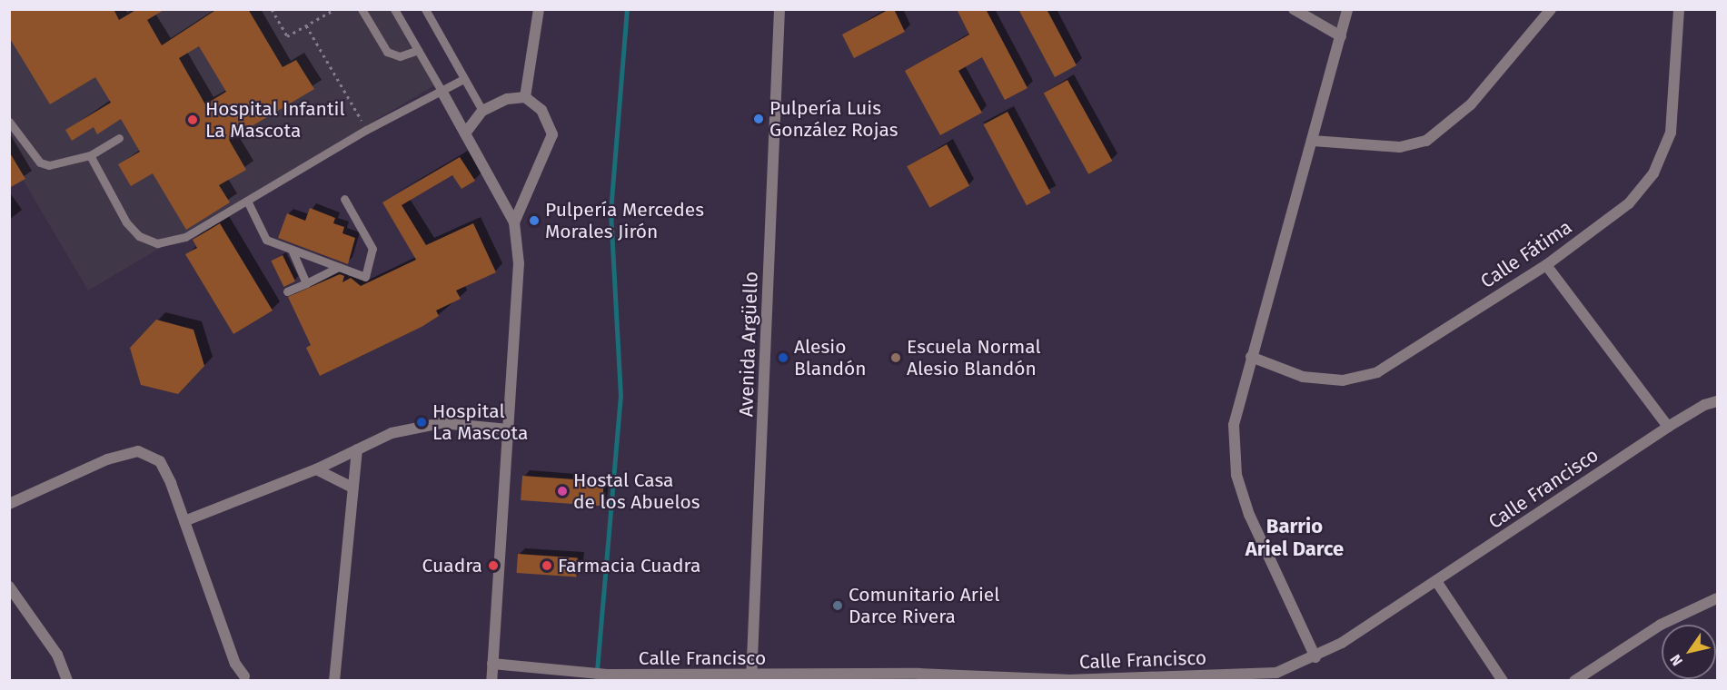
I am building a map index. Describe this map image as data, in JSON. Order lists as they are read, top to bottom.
{
  "streets": {
    "street": ["Calle Fátima", "Avenida Argüello", "Calle Francisco"]
  },
  "crossings": [
    ["Avenida Argüello", "Calle Francisco"]
  ],
  "districts": ["Barrio Ariel Darce"],
  "places": [
    "Pulpería Luis González Rojas",
    "Hospital Infantil La Mascota",
    "Pulpería Mercedes Morales Jirón",
    "Alesio Blandón",
    "Escuela Normal Alesio Blandón",
    "Hospital La Mascota",
    "Hostal Casa de los Abuelos",
    "Cuadra",
    "Farmacia Cuadra",
    "Comunitario Ariel Darce Rivera"
  ],
  "north": "bottom left"
}
